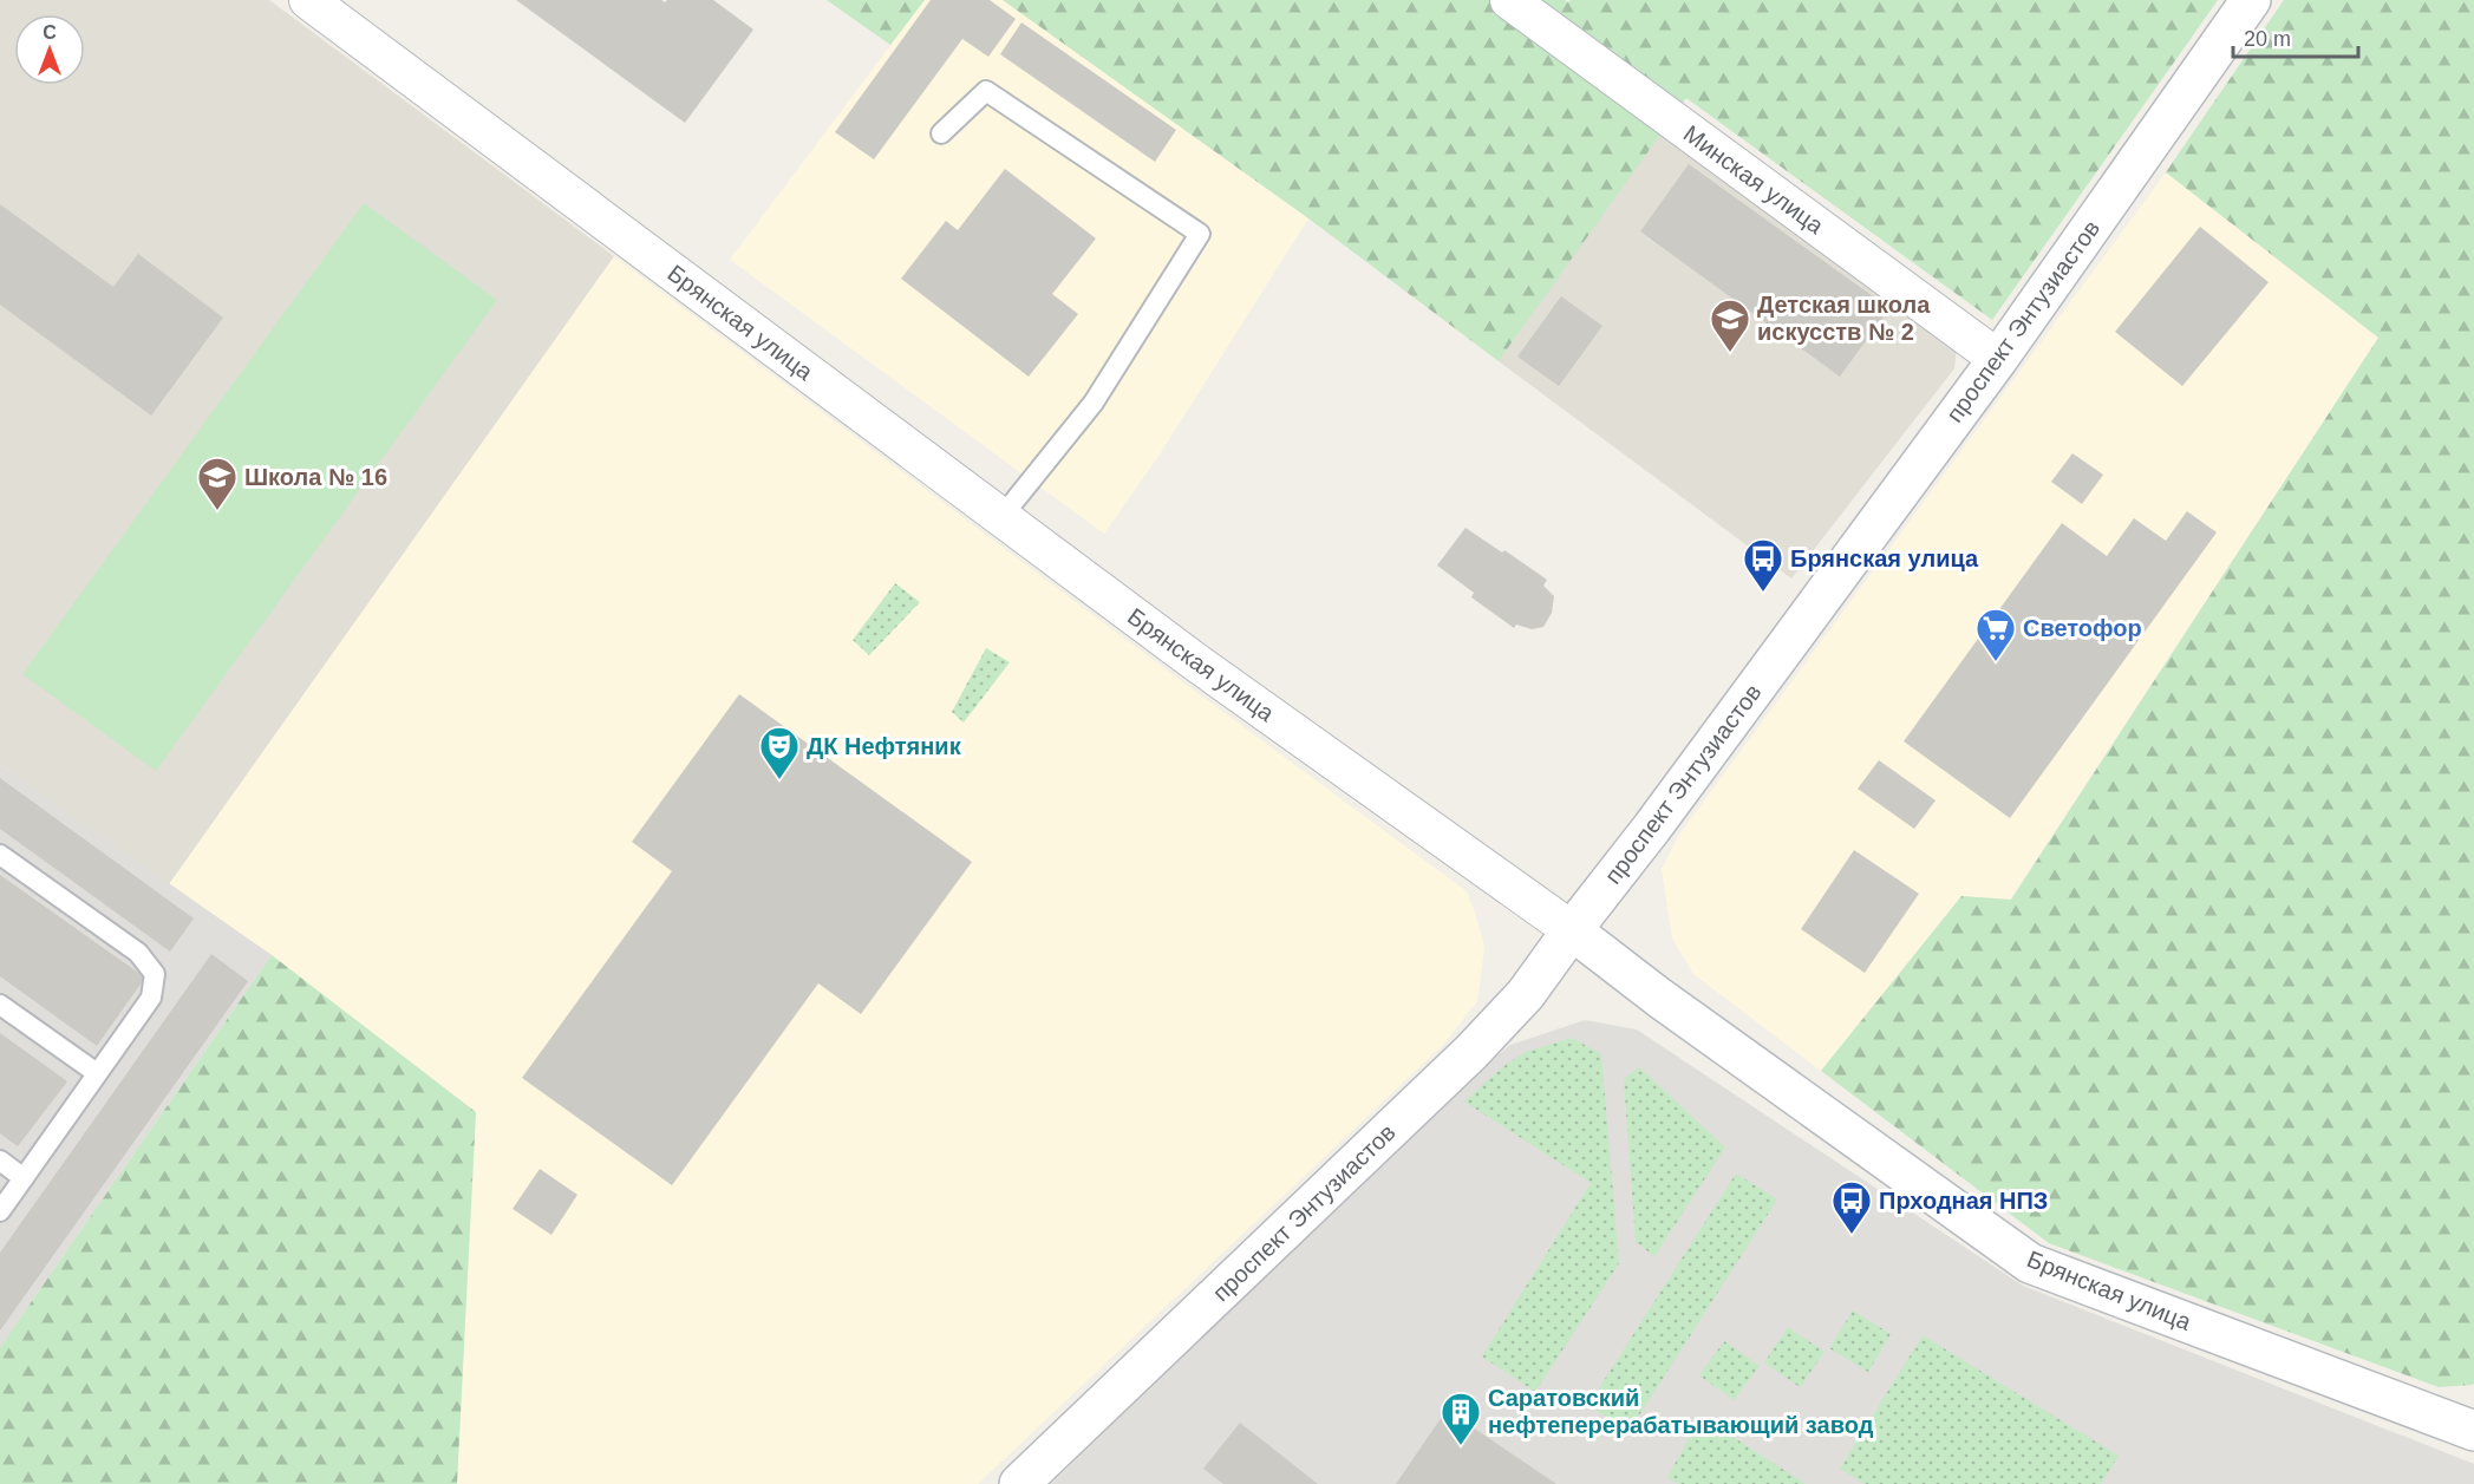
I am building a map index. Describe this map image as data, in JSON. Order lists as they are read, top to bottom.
{
  "streets": {
    "street": ["Минская улица", "проспект Энтузиастов", "Брянская улица"]
  },
  "crossings": [
    ["Минская улица", "проспект Энтузиастов"],
    ["проспект Энтузиастов", "Брянская улица"]
  ],
  "places": {
    "school or university": ["Детская школа искусств № 2", "Школа № 16"],
    "bus stop": ["Брянская улица", "Прходная НПЗ"],
    "supermarket": ["Светофор"],
    "theatre": ["ДК Нефтяник"],
    "building": ["Саратовский нефтеперерабатывающий завод"]
  },
  "scale_bar": "20 m",
  "north": "top"
}
